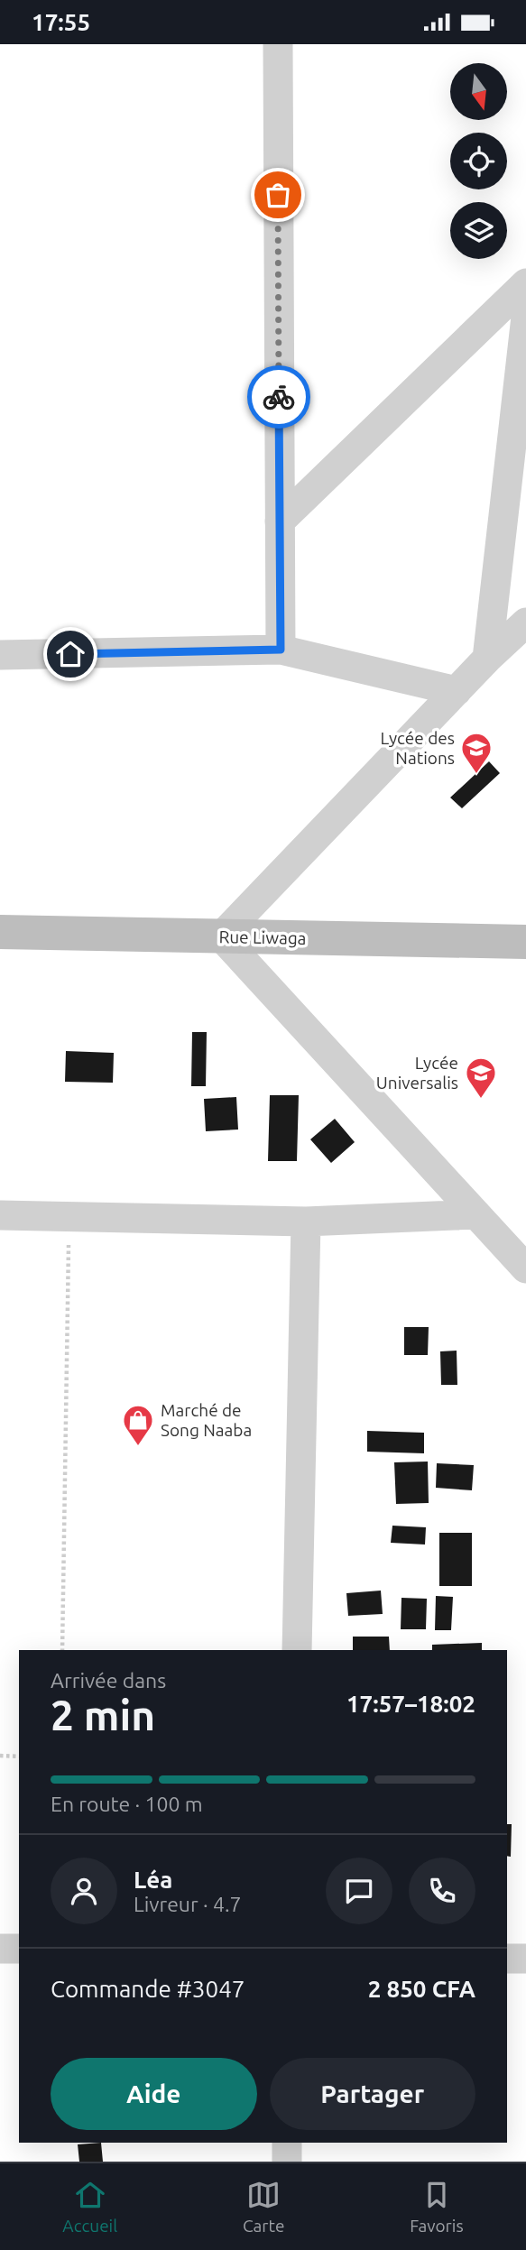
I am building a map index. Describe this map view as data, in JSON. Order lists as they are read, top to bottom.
{
  "streets": {
    "main road": ["Rue Liwaga"]
  },
  "places": {
    "school or university": ["Lycée des Nations", "Lycée Universalis"],
    "shop": ["Marché de Song Naaba"]
  },
  "north": "bottom",
  "page": {
    "status": "17:55",
    "heading": ["2 min", "Arrivée dans", "17:57–18:02"],
    "panel": [
      "Léa",
      "Livreur · 4.7",
      "Commande #3047",
      "2 850 CFA"
    ],
    "bar": "En route · 100 m",
    "buttons": ["Aide", "Partager"],
    "tabs": ["Accueil", "Carte", "Favoris"]
  }
}
